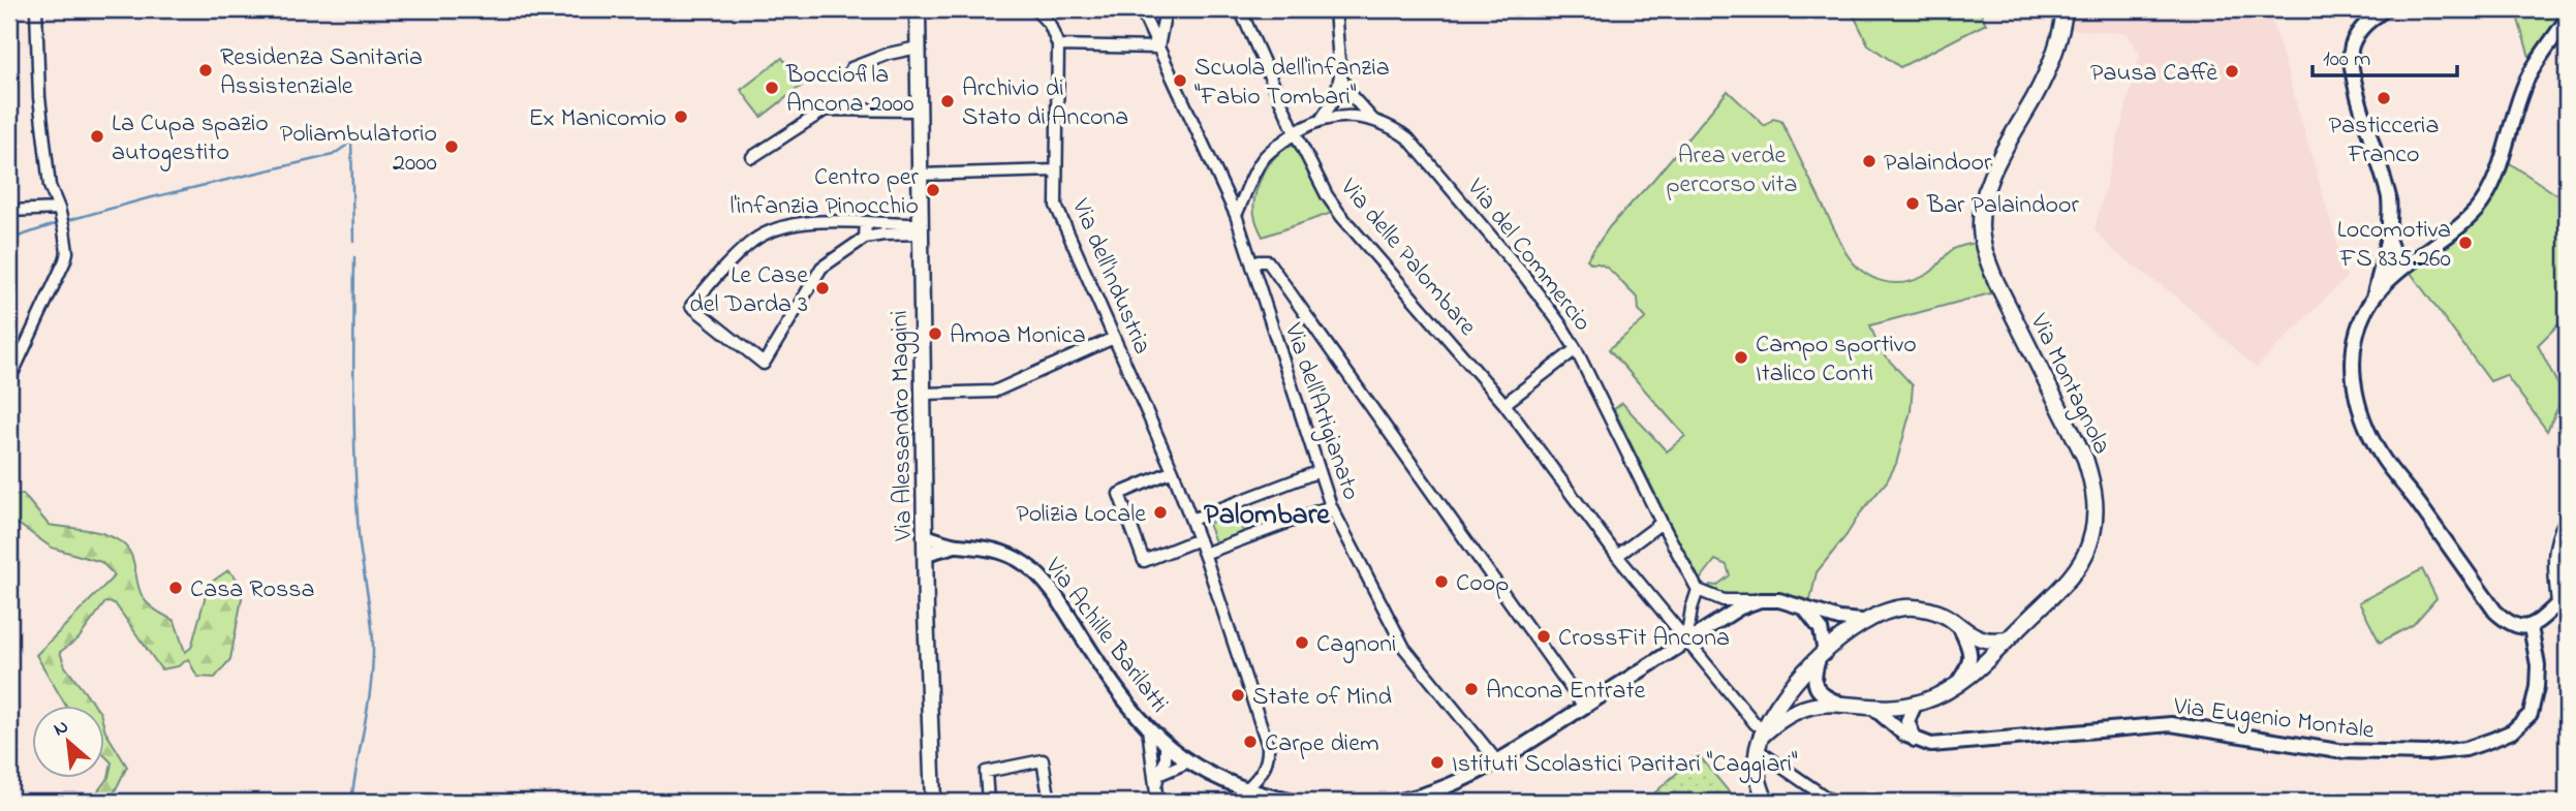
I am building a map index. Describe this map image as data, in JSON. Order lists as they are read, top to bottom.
{
  "streets": {
    "main road": ["Via Montagnola", "Via Alessandro Maggini"],
    "street": [
      "Via del Commercio",
      "Via delle Palombare",
      "Via dell'Industria",
      "Via dell'Artigianato",
      "Via Achille Barilatti",
      "Via Eugenio Montale"
    ]
  },
  "crossings": [
    ["Via del Commercio", "Via delle Palombare"],
    ["Via del Commercio", "Via dell'Artigianato"],
    ["Via delle Palombare", "Via Montagnola"],
    ["Via dell'Industria", "Via Achille Barilatti"],
    ["Via Montagnola", "Via Eugenio Montale"],
    ["Via Alessandro Maggini", "Via Achille Barilatti"]
  ],
  "districts": ["Palombare"],
  "parks": ["Area verde percorso vita"],
  "places": [
    "Residenza Sanitaria Assistenziale",
    "Pausa Caffè",
    "Scuola dell'infanzia \"Fabio Tombari\"",
    "Bocciofila Ancona 2000",
    "Pasticceria Franco",
    "Archivio di Stato di Ancona",
    "Ex Manicomio",
    "La Cupa spazio autogestito",
    "Poliambulatorio 2000",
    "Palaindoor",
    "Centro per l'infanzia Pinocchio",
    "Bar Palaindoor",
    "Locomotiva FS 835.260",
    "Le Case del Darda 3",
    "Amoa Monica",
    "Campo sportivo Italico Conti",
    "Polizia Locale",
    "Coop",
    "Casa Rossa",
    "CrossFit Ancona",
    "Cagnoni",
    "Ancona Entrate",
    "State of Mind",
    "Carpe diem",
    "Istituti Scolastici Paritari \"Caggiari\""
  ],
  "scale_bar": "100 m",
  "north": "top left"
}
